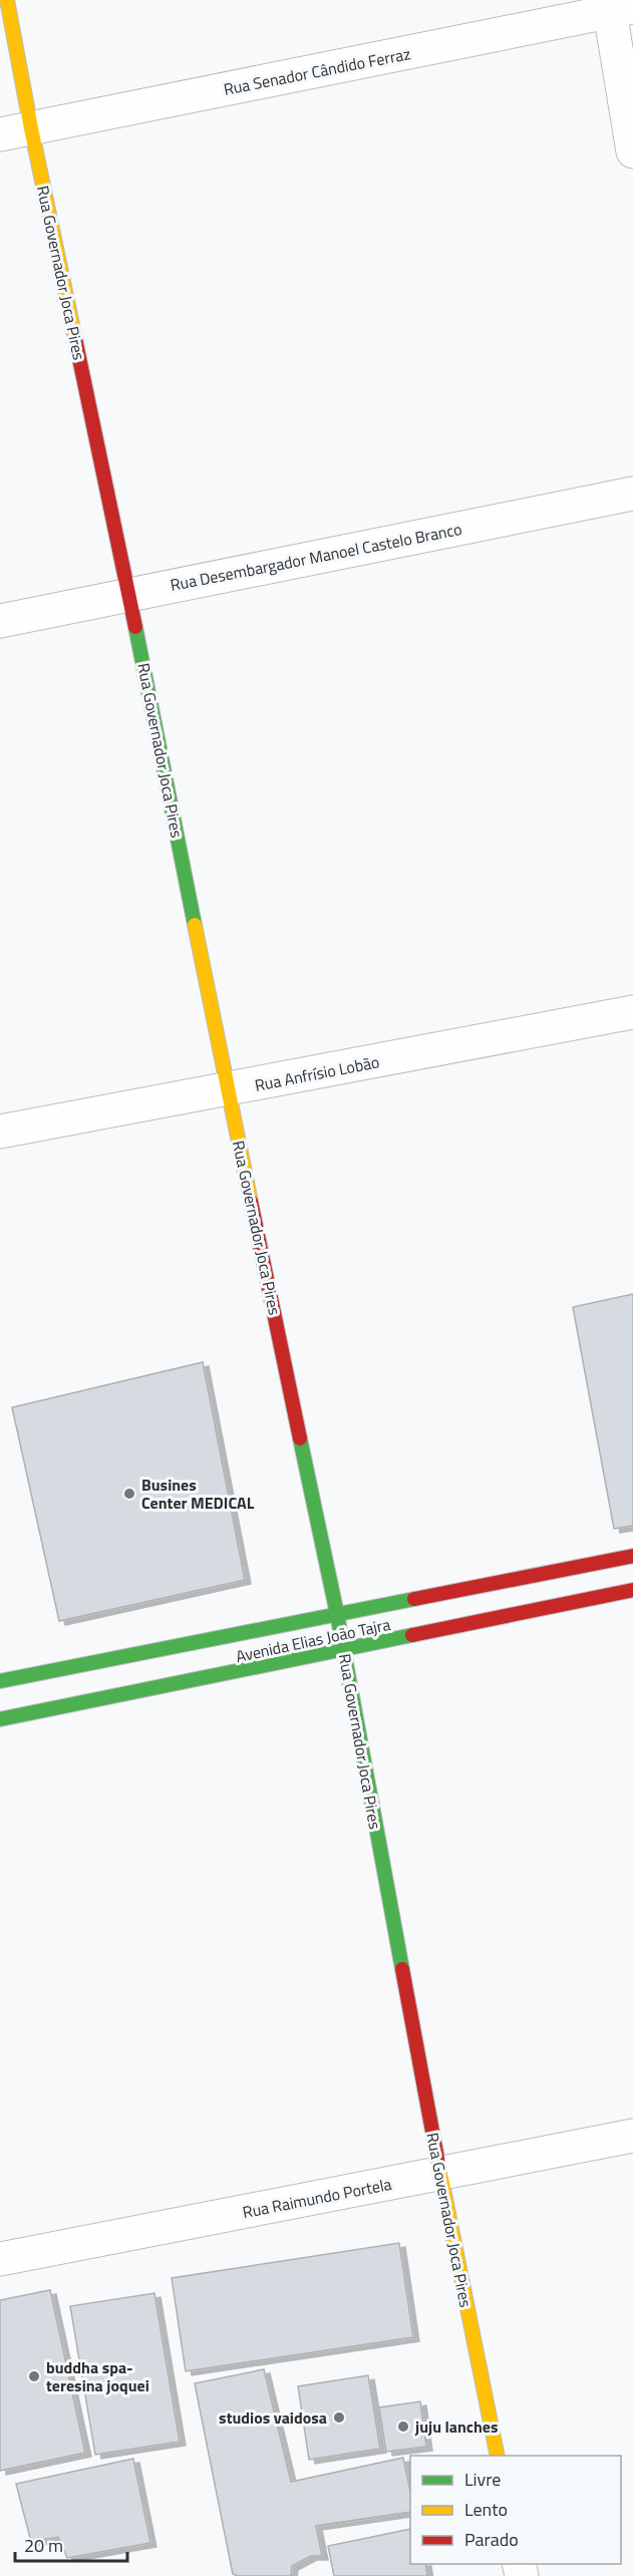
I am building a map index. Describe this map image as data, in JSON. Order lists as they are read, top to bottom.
{
  "streets": {
    "street": [
      "Rua Senador Cândido Ferraz",
      "Rua Governador Joca Pires",
      "Rua Desembargador Manoel Castelo Branco",
      "Rua Anfrísio Lobão",
      "Avenida Elias João Tajra",
      "Rua Raimundo Portela"
    ]
  },
  "crossings": [
    ["Rua Senador Cândido Ferraz", "Rua Governador Joca Pires"],
    ["Rua Governador Joca Pires", "Rua Desembargador Manoel Castelo Branco"],
    ["Rua Governador Joca Pires", "Rua Anfrísio Lobão"],
    ["Rua Governador Joca Pires", "Avenida Elias João Tajra"],
    ["Rua Governador Joca Pires", "Rua Raimundo Portela"]
  ],
  "places": [
    "Busines Center MEDICAL",
    "buddha spa- teresina joquei",
    "studios vaidosa",
    "juju lanches"
  ],
  "legend": ["Livre", "Lento", "Parado"],
  "scale_bar": "20 m"
}
